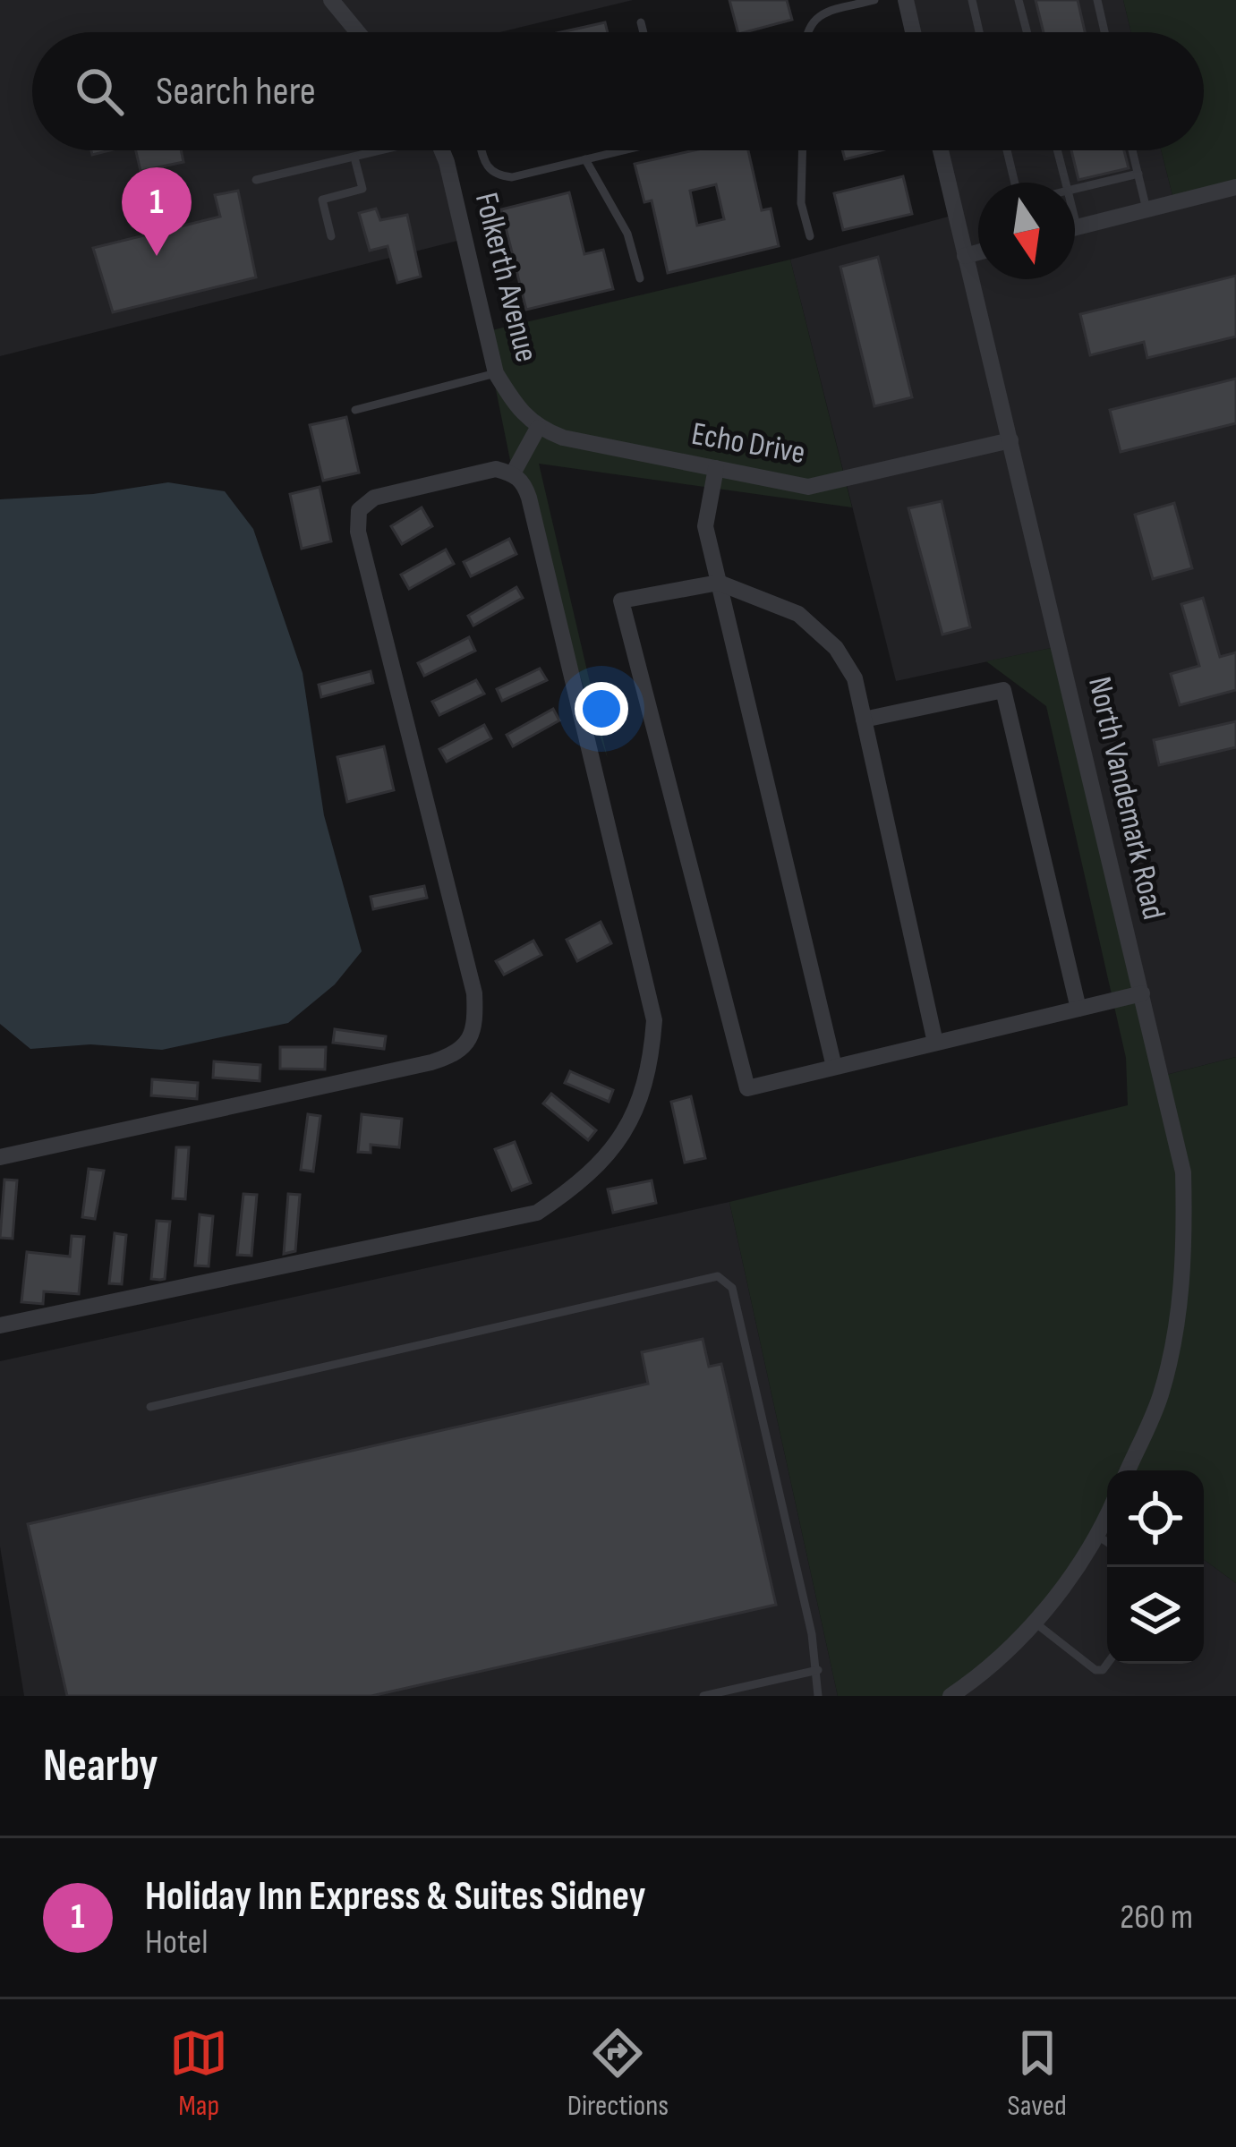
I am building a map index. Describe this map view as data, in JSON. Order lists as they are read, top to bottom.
{
  "streets": {
    "street": ["Folkerth Avenue", "Echo Drive", "North Vandemark Road"]
  },
  "crossings": [
    ["Folkerth Avenue", "Echo Drive"],
    ["Echo Drive", "North Vandemark Road"]
  ],
  "north": "bottom",
  "page": {
    "search": "Search here",
    "pins": "1",
    "heading": "Nearby",
    "list": [
      {
        "mark": "1",
        "name": "Holiday Inn Express & Suites Sidney",
        "note": "Hotel",
        "value": "260 m"
      }
    ],
    "nav": ["Map", "Directions", "Saved"]
  }
}
